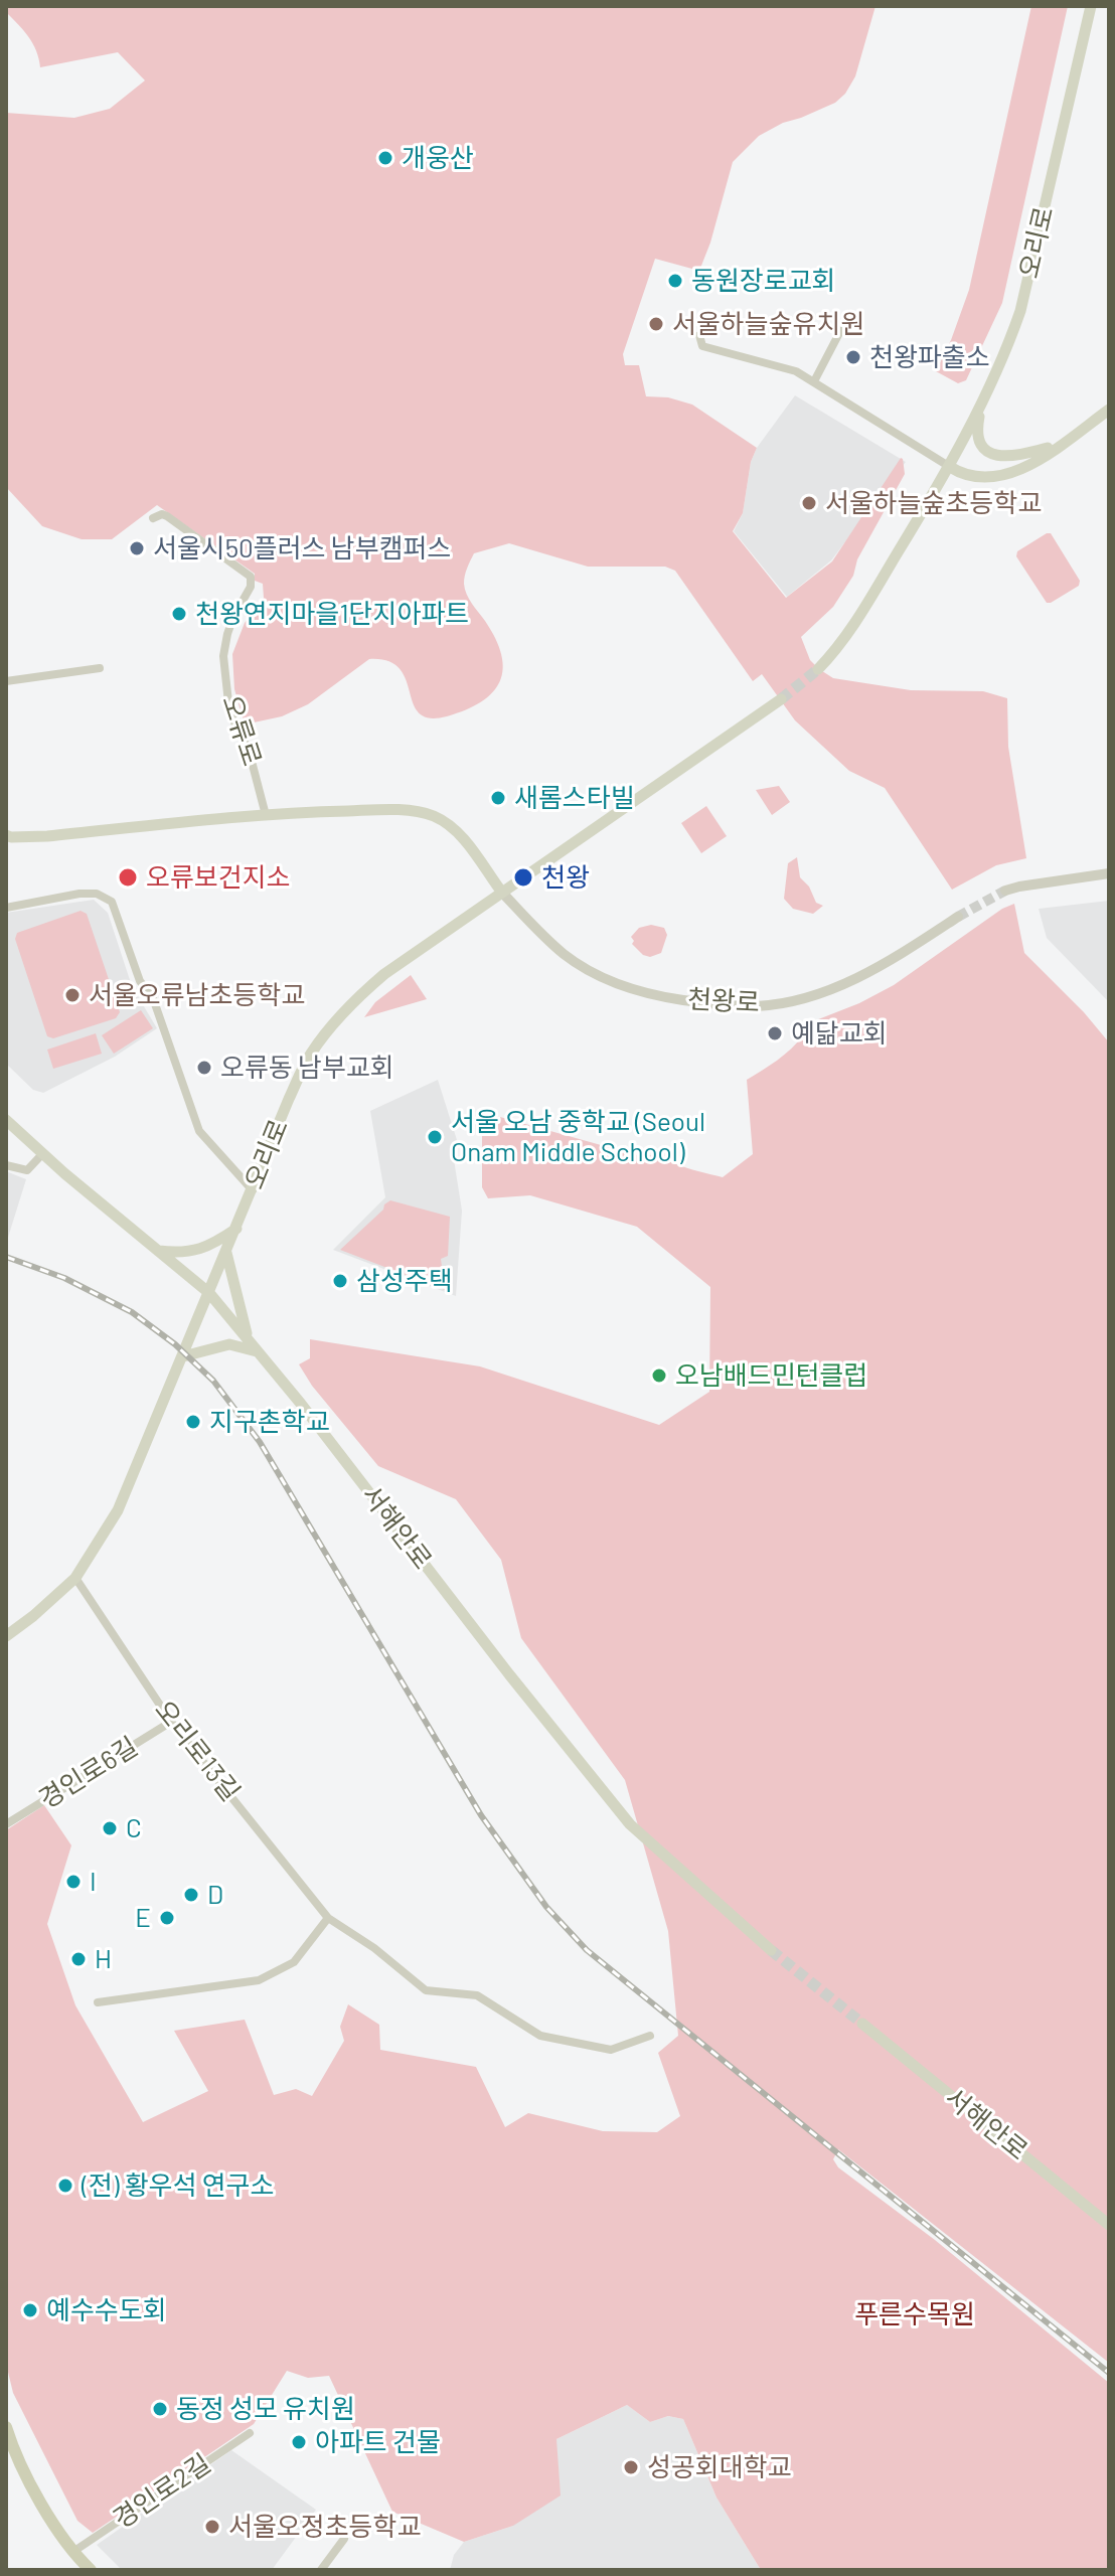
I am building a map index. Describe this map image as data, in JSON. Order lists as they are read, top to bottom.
{
  "streets": {
    "main road": ["오리로", "서해안로"],
    "street": [
      "오류로",
      "천왕로",
      "오리로13길",
      "경인로6길",
      "경인로2길"
    ]
  },
  "crossings": [
    ["오리로", "천왕로"],
    ["오리로", "서해안로"],
    ["오리로", "오리로13길"],
    ["오리로13길", "경인로6길"]
  ],
  "parks": ["푸른수목원"],
  "places": [
    "개웅산",
    "동원장로교회",
    "서울하늘숲유치원",
    "천왕파출소",
    "서울하늘숲초등학교",
    "서울시50플러스 남부캠퍼스",
    "천왕연지마을1단지아파트",
    "새롬스타빌",
    "오류보건지소",
    "천왕",
    "서울오류남초등학교",
    "예닮교회",
    "오류동 남부교회",
    "서울 오남 중학교 (Seoul Onam Middle School)",
    "삼성주택",
    "오남배드민턴클럽",
    "지구촌학교",
    "C",
    "I",
    "D",
    "E",
    "H",
    "(전) 황우석 연구소",
    "예수수도회",
    "동정 성모 유치원",
    "아파트 건물",
    "성공회대학교",
    "서울오정초등학교"
  ]
}
